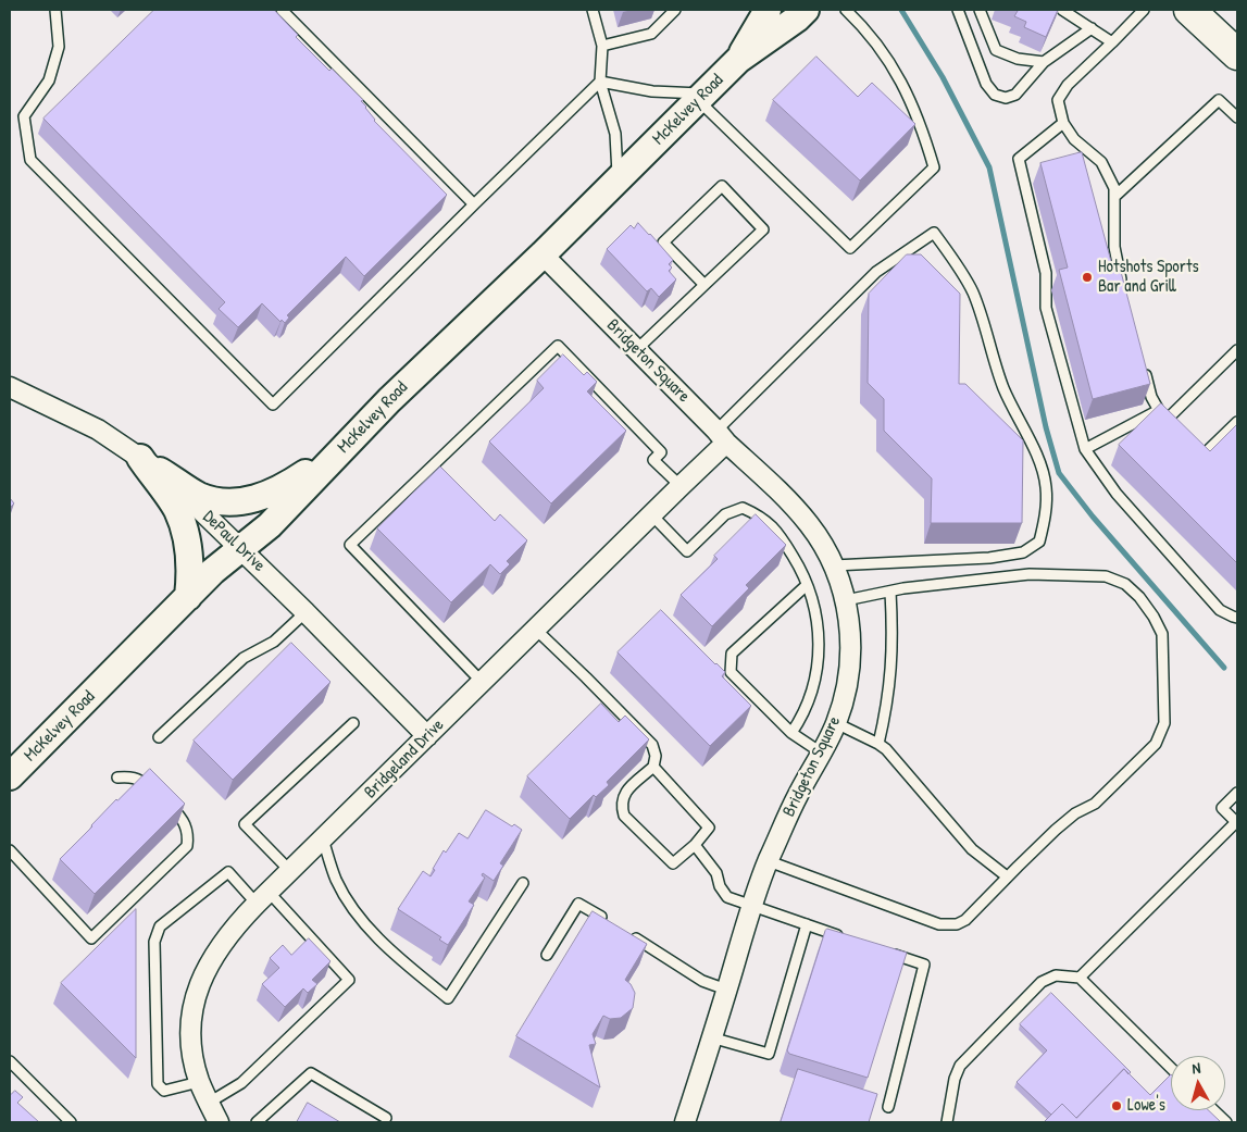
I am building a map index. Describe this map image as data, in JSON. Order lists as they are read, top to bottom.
{
  "streets": {
    "street": [
      "McKelvey Road",
      "Bridgeton Square",
      "DePaul Drive",
      "Bridgeland Drive"
    ]
  },
  "crossings": [
    ["McKelvey Road", "Bridgeton Square"],
    ["McKelvey Road", "DePaul Drive"],
    ["Bridgeton Square", "Bridgeland Drive"],
    ["DePaul Drive", "Bridgeland Drive"]
  ],
  "places": ["Hotshots Sports Bar and Grill", "Lowe's"],
  "north": "top"
}
